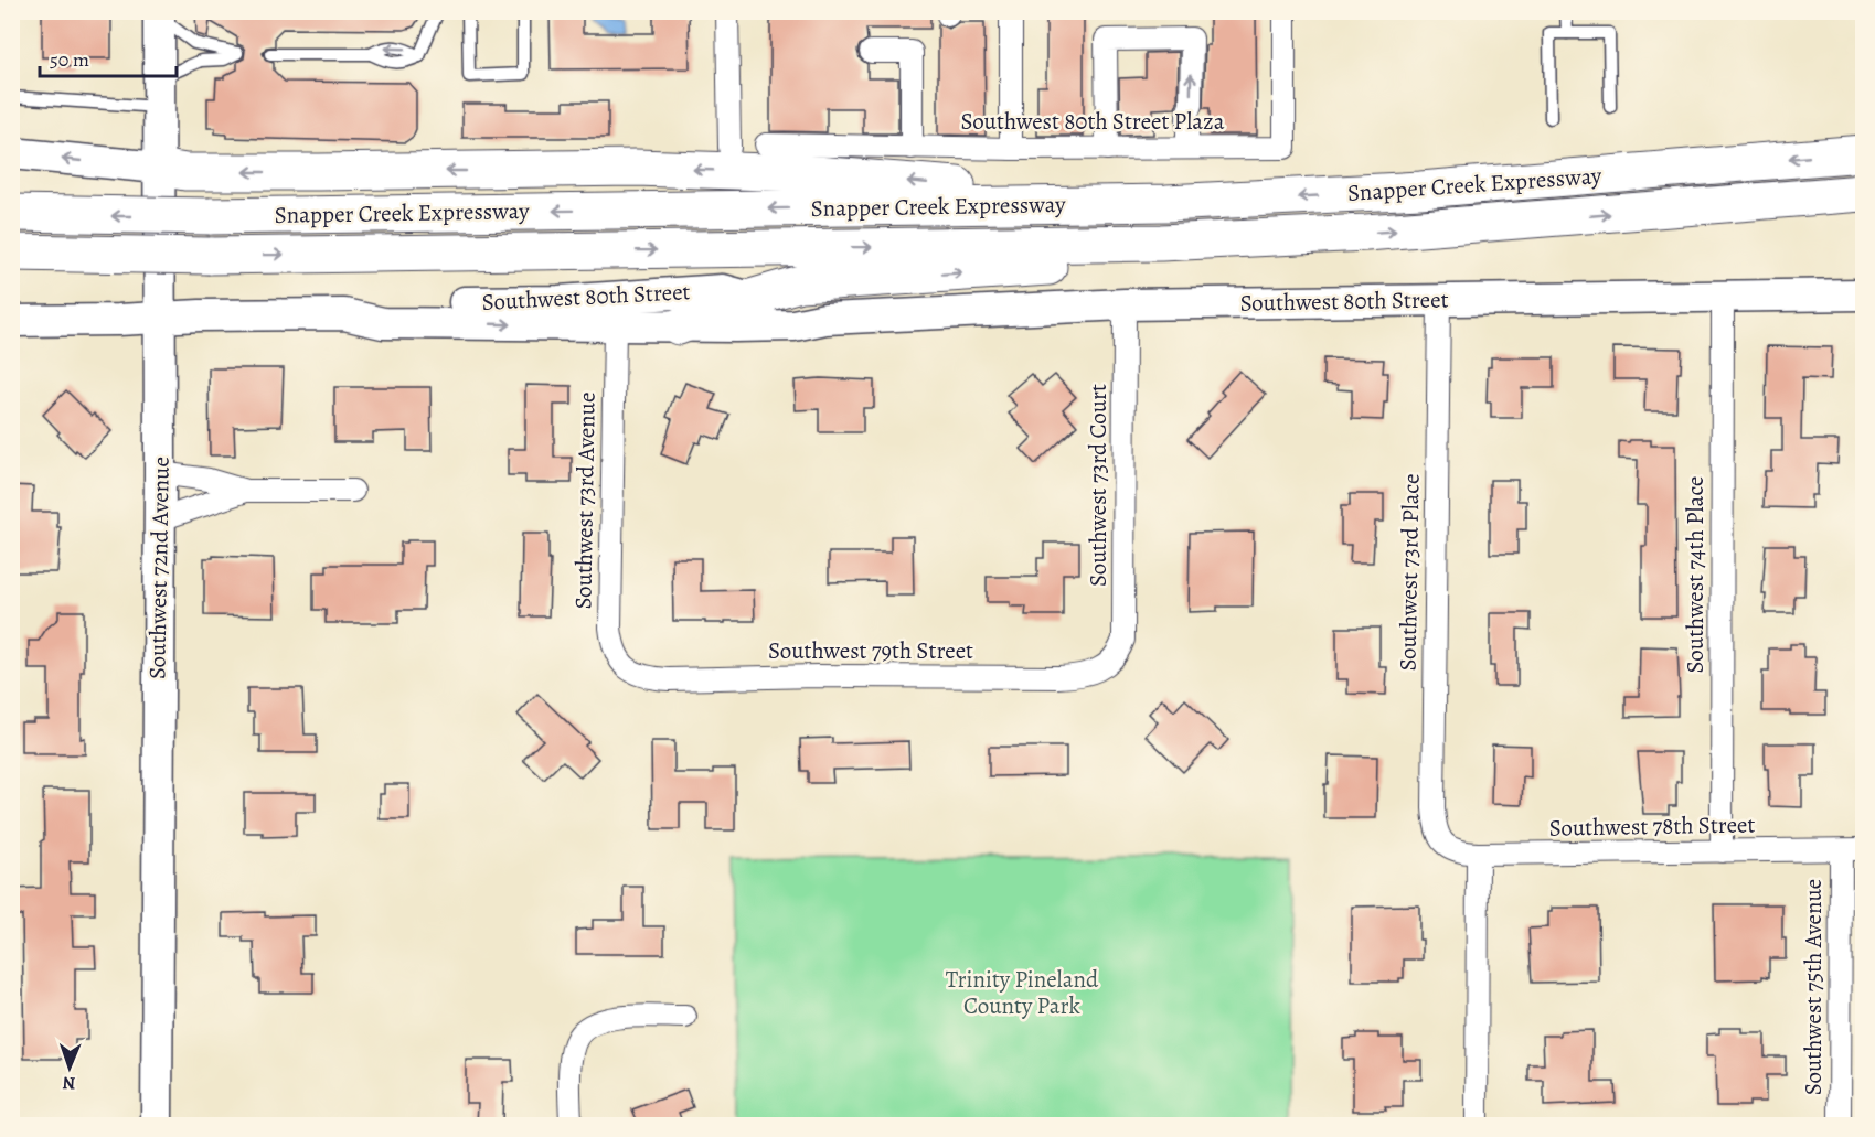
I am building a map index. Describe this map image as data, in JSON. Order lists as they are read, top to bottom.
{
  "streets": {
    "highway": ["Snapper Creek Expressway"],
    "street": [
      "Southwest 80th Street Plaza",
      "Southwest 80th Street",
      "Southwest 73rd Court",
      "Southwest 73rd Avenue",
      "Southwest 72nd Avenue",
      "Southwest 73rd Place",
      "Southwest 74th Place",
      "Southwest 79th Street",
      "Southwest 78th Street",
      "Southwest 75th Avenue"
    ]
  },
  "crossings": [
    ["Southwest 80th Street", "Southwest 73rd Court"],
    ["Southwest 80th Street", "Southwest 73rd Avenue"],
    ["Southwest 80th Street", "Southwest 72nd Avenue"],
    ["Southwest 80th Street", "Southwest 73rd Place"],
    ["Southwest 80th Street", "Southwest 74th Place"],
    ["Southwest 73rd Court", "Southwest 79th Street"],
    ["Southwest 73rd Avenue", "Southwest 79th Street"],
    ["Southwest 73rd Place", "Southwest 78th Street"],
    ["Southwest 74th Place", "Southwest 78th Street"],
    ["Southwest 78th Street", "Southwest 75th Avenue"]
  ],
  "parks": ["Trinity Pineland County Park"],
  "scale_bar": "50 m",
  "north": "bottom"
}
